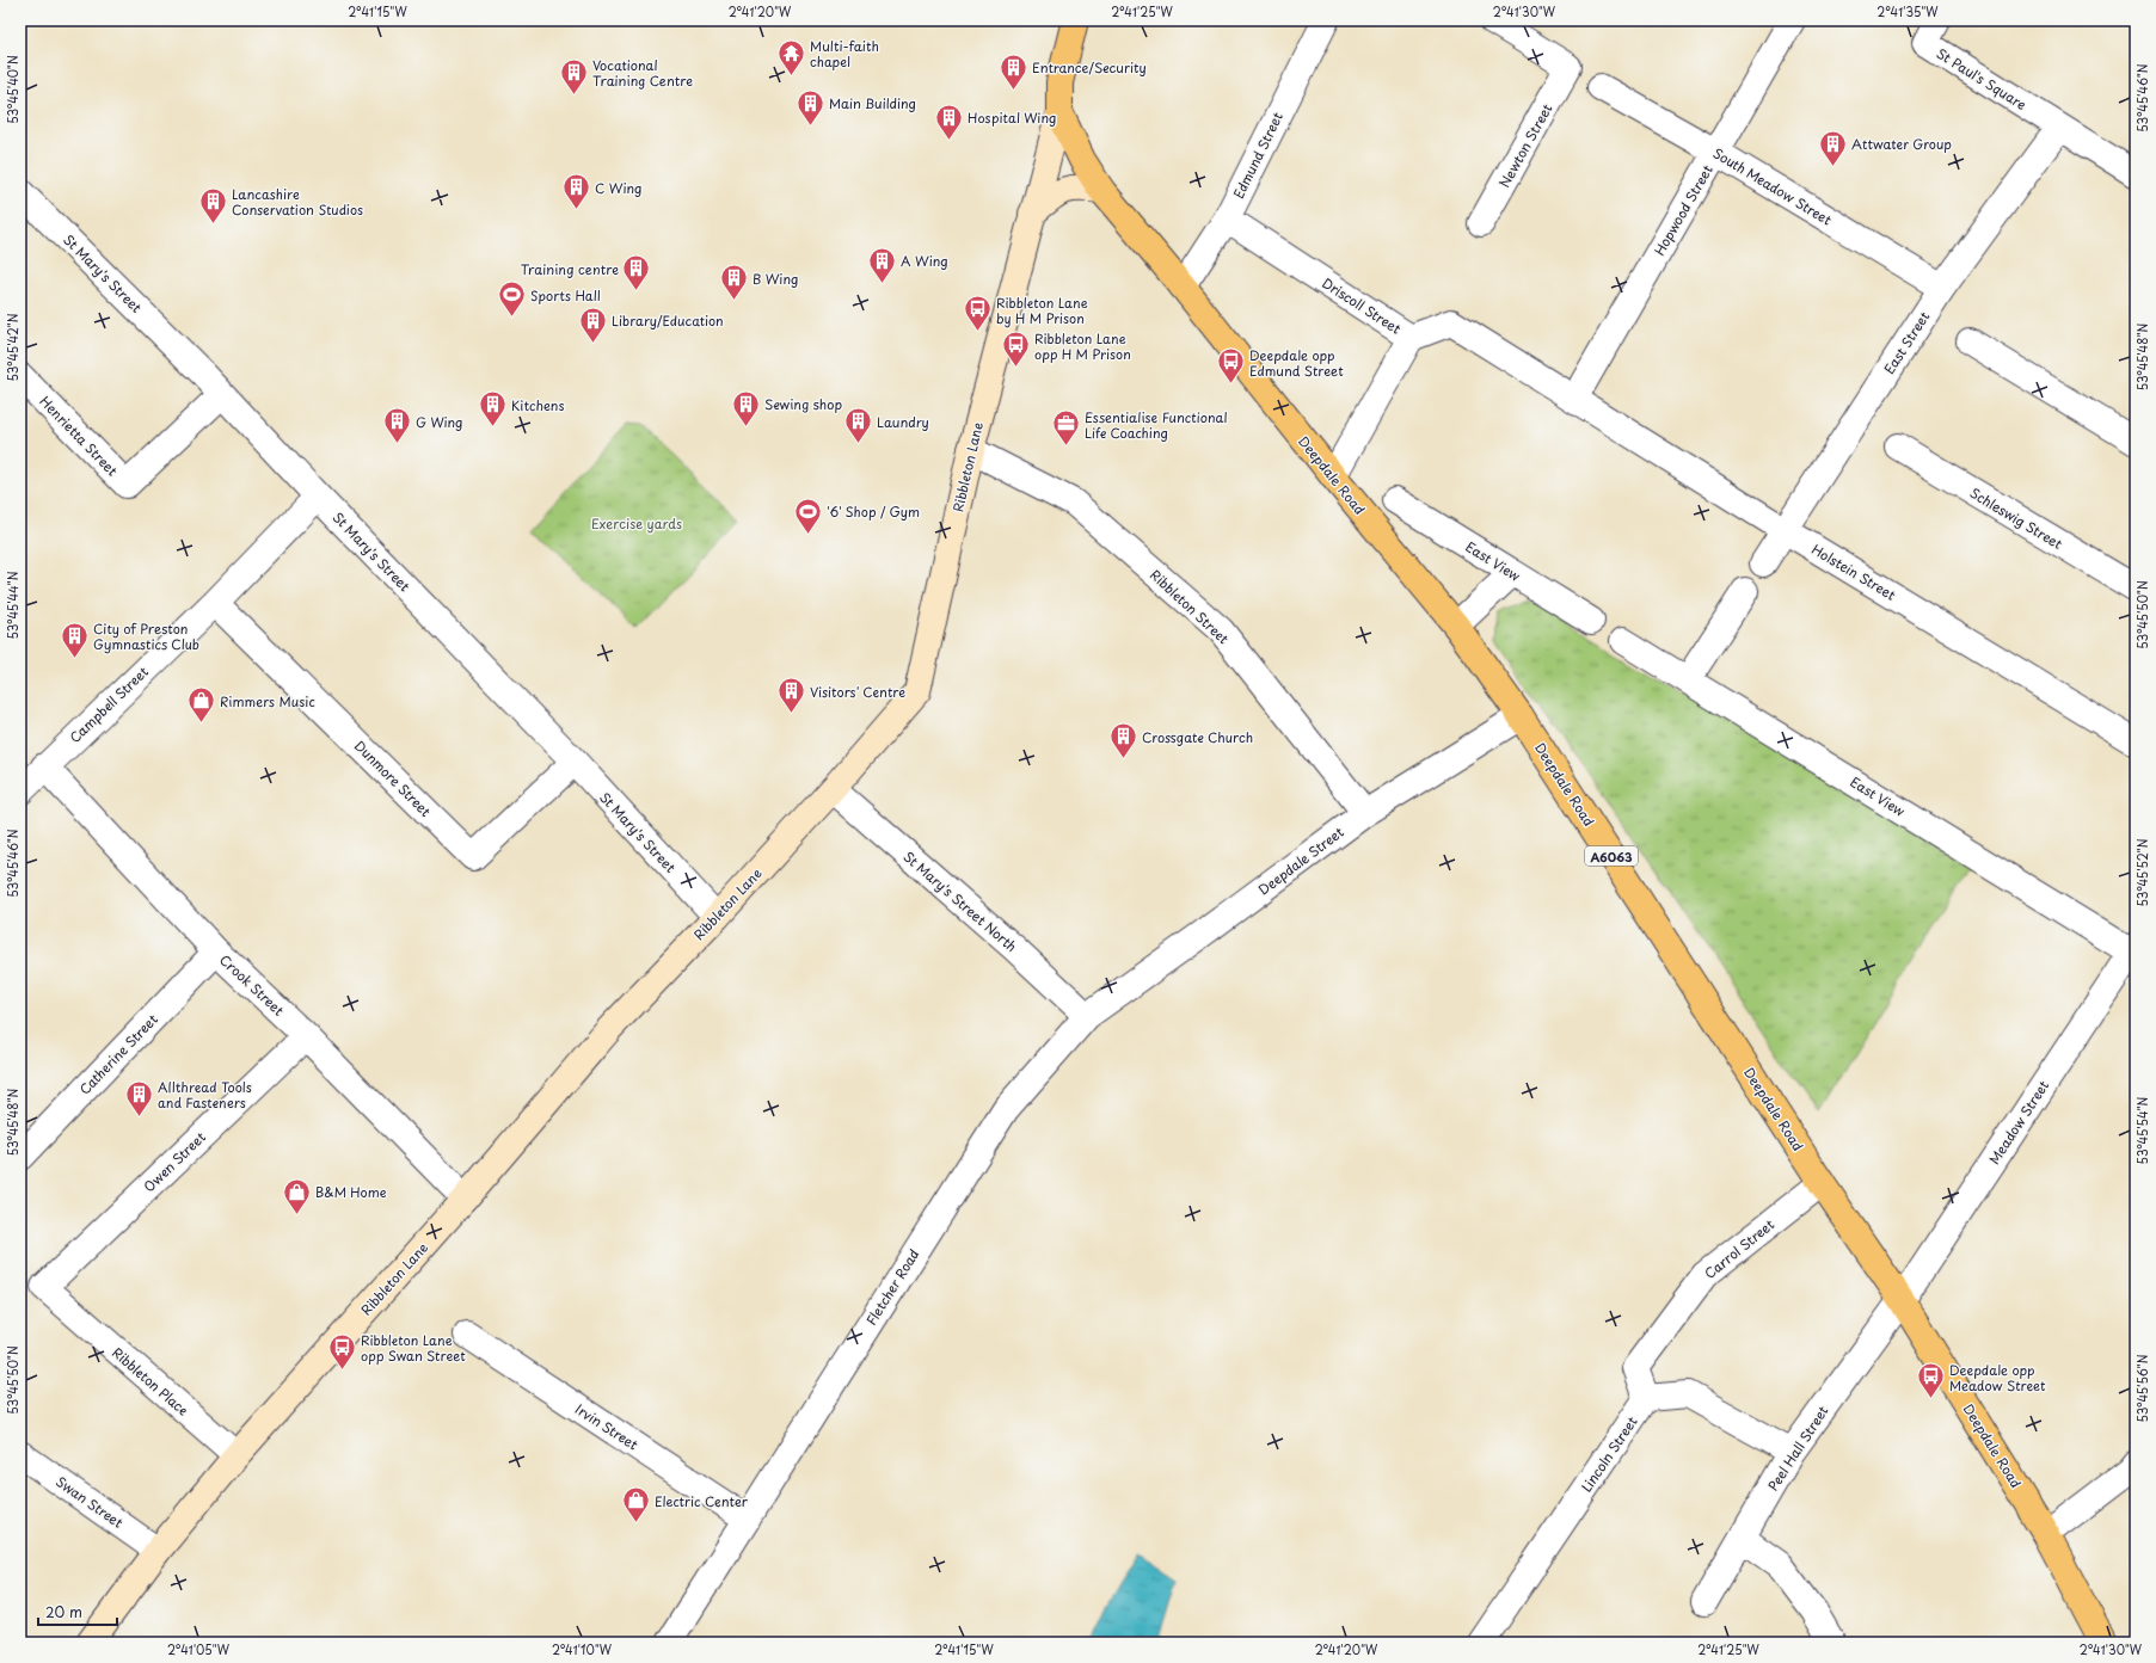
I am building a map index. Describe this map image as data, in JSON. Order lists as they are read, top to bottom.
{
  "streets": {
    "main road": ["Ribbleton Lane", "Deepdale Road", "A6063"],
    "street": [
      "St Paul's Square",
      "Newton Street",
      "Edmund Street",
      "South Meadow Street",
      "Hopwood Street",
      "St Mary's Street",
      "Driscoll Street",
      "East Street",
      "Henrietta Street",
      "Schleswig Street",
      "East View",
      "Holstein Street",
      "Ribbleton Street",
      "Campbell Street",
      "Dunmore Street",
      "Deepdale Street",
      "St Mary's Street North",
      "Crook Street",
      "Catherine Street",
      "Meadow Street",
      "Owen Street",
      "Carrol Street",
      "Fletcher Road",
      "Ribbleton Place",
      "Irvin Street",
      "Peel Hall Street",
      "Lincoln Street",
      "Swan Street"
    ]
  },
  "crossings": [
    ["St Paul's Square", "East Street"],
    ["Edmund Street", "Driscoll Street"],
    ["Edmund Street", "Deepdale Road"],
    ["South Meadow Street", "Hopwood Street"],
    ["South Meadow Street", "East Street"],
    ["Hopwood Street", "Driscoll Street"],
    ["Hopwood Street", "Holstein Street"],
    ["St Mary's Street", "Henrietta Street"],
    ["St Mary's Street", "Ribbleton Lane"],
    ["St Mary's Street", "Campbell Street"],
    ["St Mary's Street", "Dunmore Street"],
    ["Driscoll Street", "Holstein Street"],
    ["East Street", "Holstein Street"],
    ["Ribbleton Lane", "Deepdale Road"],
    ["Ribbleton Lane", "Ribbleton Street"],
    ["Ribbleton Lane", "St Mary's Street North"],
    ["Ribbleton Lane", "Crook Street"],
    ["Ribbleton Lane", "Ribbleton Place"],
    ["Ribbleton Lane", "Swan Street"],
    ["Deepdale Road", "Deepdale Street"],
    ["Deepdale Road", "Meadow Street"],
    ["Deepdale Road", "Carrol Street"],
    ["Deepdale Road", "Peel Hall Street"],
    ["East View", "Meadow Street"],
    ["Ribbleton Street", "Deepdale Street"],
    ["Campbell Street", "Dunmore Street"],
    ["Campbell Street", "Crook Street"],
    ["Deepdale Street", "St Mary's Street North"],
    ["Deepdale Street", "Fletcher Road"],
    ["St Mary's Street North", "Fletcher Road"],
    ["Crook Street", "Catherine Street"],
    ["Crook Street", "Owen Street"],
    ["Meadow Street", "Peel Hall Street"],
    ["Owen Street", "Ribbleton Place"],
    ["Carrol Street", "Lincoln Street"],
    ["Fletcher Road", "Irvin Street"]
  ],
  "parks": ["Exercise yards"],
  "places": {
    "temple": ["Multi-faith chapel"],
    "building": [
      "Entrance/Security",
      "Vocational Training Centre",
      "Main Building",
      "Hospital Wing",
      "Attwater Group",
      "C Wing",
      "Lancashire Conservation Studios",
      "A Wing",
      "Training centre",
      "B Wing",
      "Library/Education",
      "Sewing shop",
      "Kitchens",
      "G Wing",
      "Laundry",
      "City of Preston Gymnastics Club",
      "Visitors' Centre",
      "Crossgate Church",
      "Allthread Tools and Fasteners"
    ],
    "sports": ["Sports Hall", "'6' Shop / Gym"],
    "bus stop": [
      "Ribbleton Lane by H M Prison",
      "Ribbleton Lane opp H M Prison",
      "Deepdale opp Edmund Street",
      "Ribbleton Lane opp Swan Street",
      "Deepdale opp Meadow Street"
    ],
    "office": ["Essentialise Functional Life Coaching"],
    "shop": ["Rimmers Music", "B&M Home", "Electric Center"]
  },
  "scale_bar": "20 m",
  "coordinates": [
    "2°41'15\"W",
    "2°41'20\"W",
    "2°41'25\"W",
    "2°41'30\"W",
    "2°41'35\"W",
    "53°45'40\"N",
    "53°45'46\"N",
    "53°45'42\"N",
    "53°45'48\"N",
    "53°45'44\"N",
    "53°45'50\"N",
    "53°45'52\"N",
    "53°45'54\"N",
    "53°45'56\"N",
    "2°41'05\"W",
    "2°41'10\"W"
  ]
}
